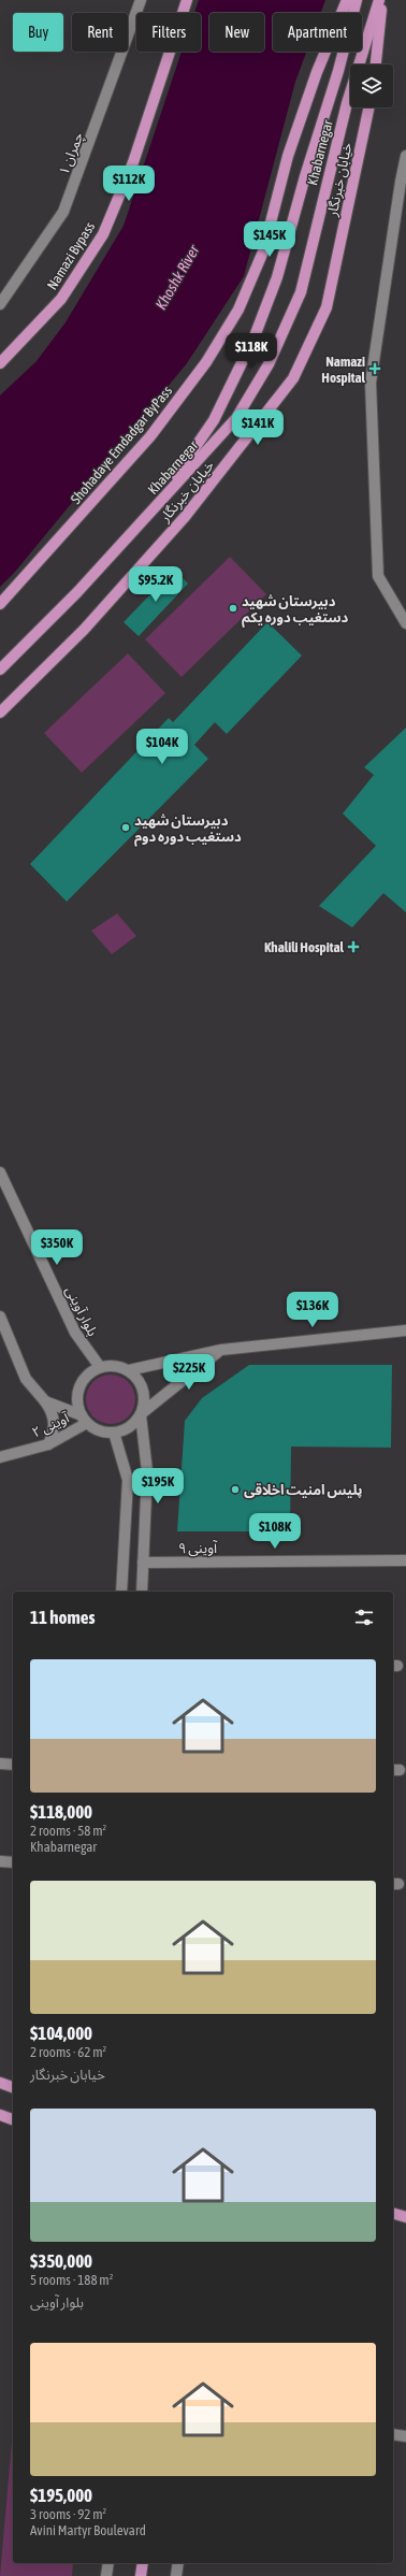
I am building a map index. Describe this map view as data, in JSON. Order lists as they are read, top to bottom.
{
  "streets": {
    "main road": [
      "Khabarnegar",
      "خیابان خبرنگار",
      "Namazi Bypass",
      "Shohadaye Emdadgar ByPass"
    ],
    "street": [
      "چمران ۱",
      "بلوار آوینی",
      "۲ آوینی",
      "۹ آوینی"
    ]
  },
  "crossings": [
    ["بلوار آوینی", "۲ آوینی"]
  ],
  "water": ["Khoshk River"],
  "places": {
    "health": ["Namazi Hospital", "Khalili Hospital"],
    "other": ["دبیرستان شهید دستغیب دوره یکم", "دبیرستان شهید دستغیب دوره دوم", "پلیس امنیت اخلاقی"]
  },
  "page": {
    "chip": [
      "Buy",
      "Rent",
      "Filters",
      "New",
      "Apartment"
    ],
    "price": [
      "$112K",
      "$145K",
      "$118K",
      "$141K",
      "$95.2K",
      "$104K",
      "$350K",
      "$136K",
      "$225K",
      "$195K",
      "$108K"
    ],
    "heading": "11 homes",
    "list": [
      {
        "name": "$118,000",
        "note": "2 rooms · 58 m² · Khabarnegar"
      },
      {
        "name": "$104,000",
        "note": "2 rooms · 62 m² · خیابان خبرنگار"
      },
      {
        "name": "$350,000",
        "note": "5 rooms · 188 m² · بلوار آوینی"
      },
      {
        "name": "$195,000",
        "note": "3 rooms · 92 m² · Avini Martyr Boulevard"
      }
    ]
  }
}
